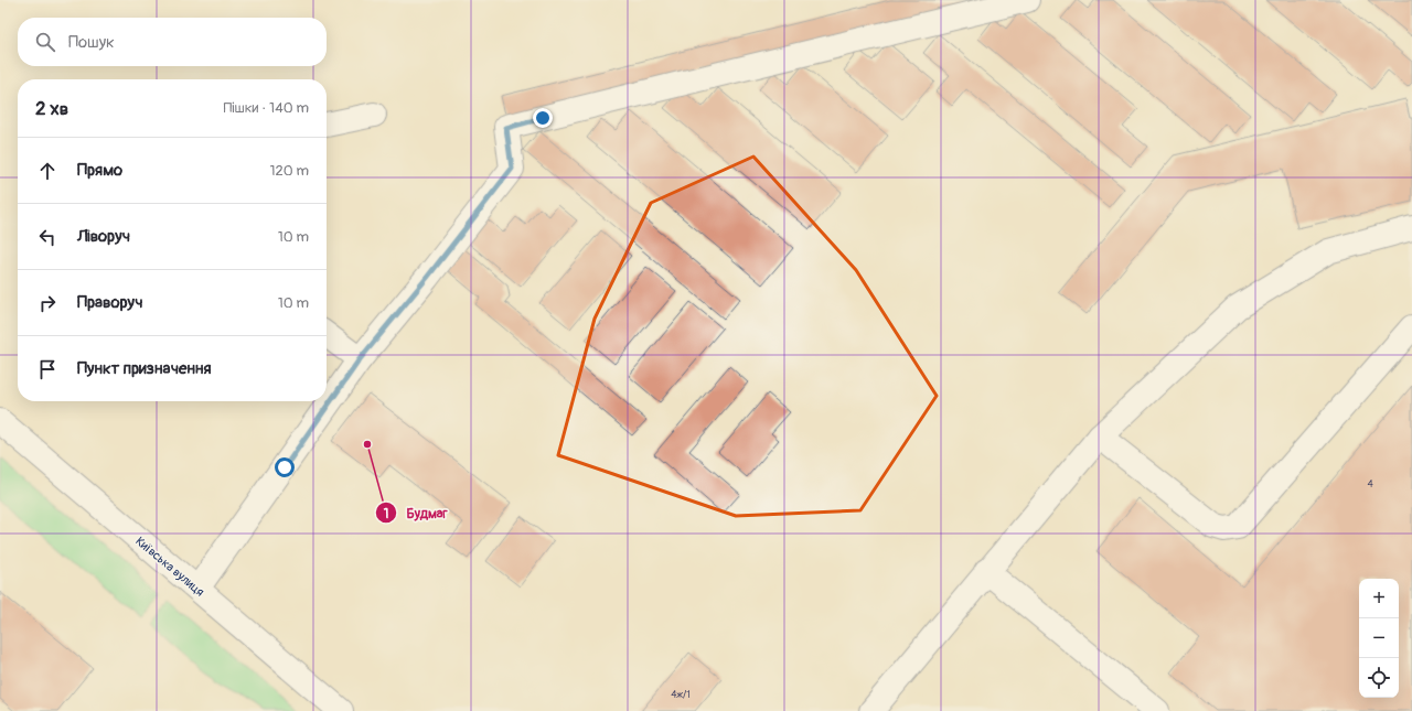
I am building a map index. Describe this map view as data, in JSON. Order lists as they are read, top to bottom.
{
  "streets": {
    "main road": ["Київська вулиця"]
  },
  "places": ["Будмаг"],
  "house_numbers": ["4", "4ж/1"],
  "page": {
    "search": "Пошук",
    "heading": ["2 хв", "Пішки · 140 m"],
    "list": [
      ["Прямо", "120 m"],
      ["Ліворуч", "10 m"],
      ["Праворуч", "10 m"],
      "Пункт призначення"
    ],
    "map_buttons": ["+", "−"]
  }
}
